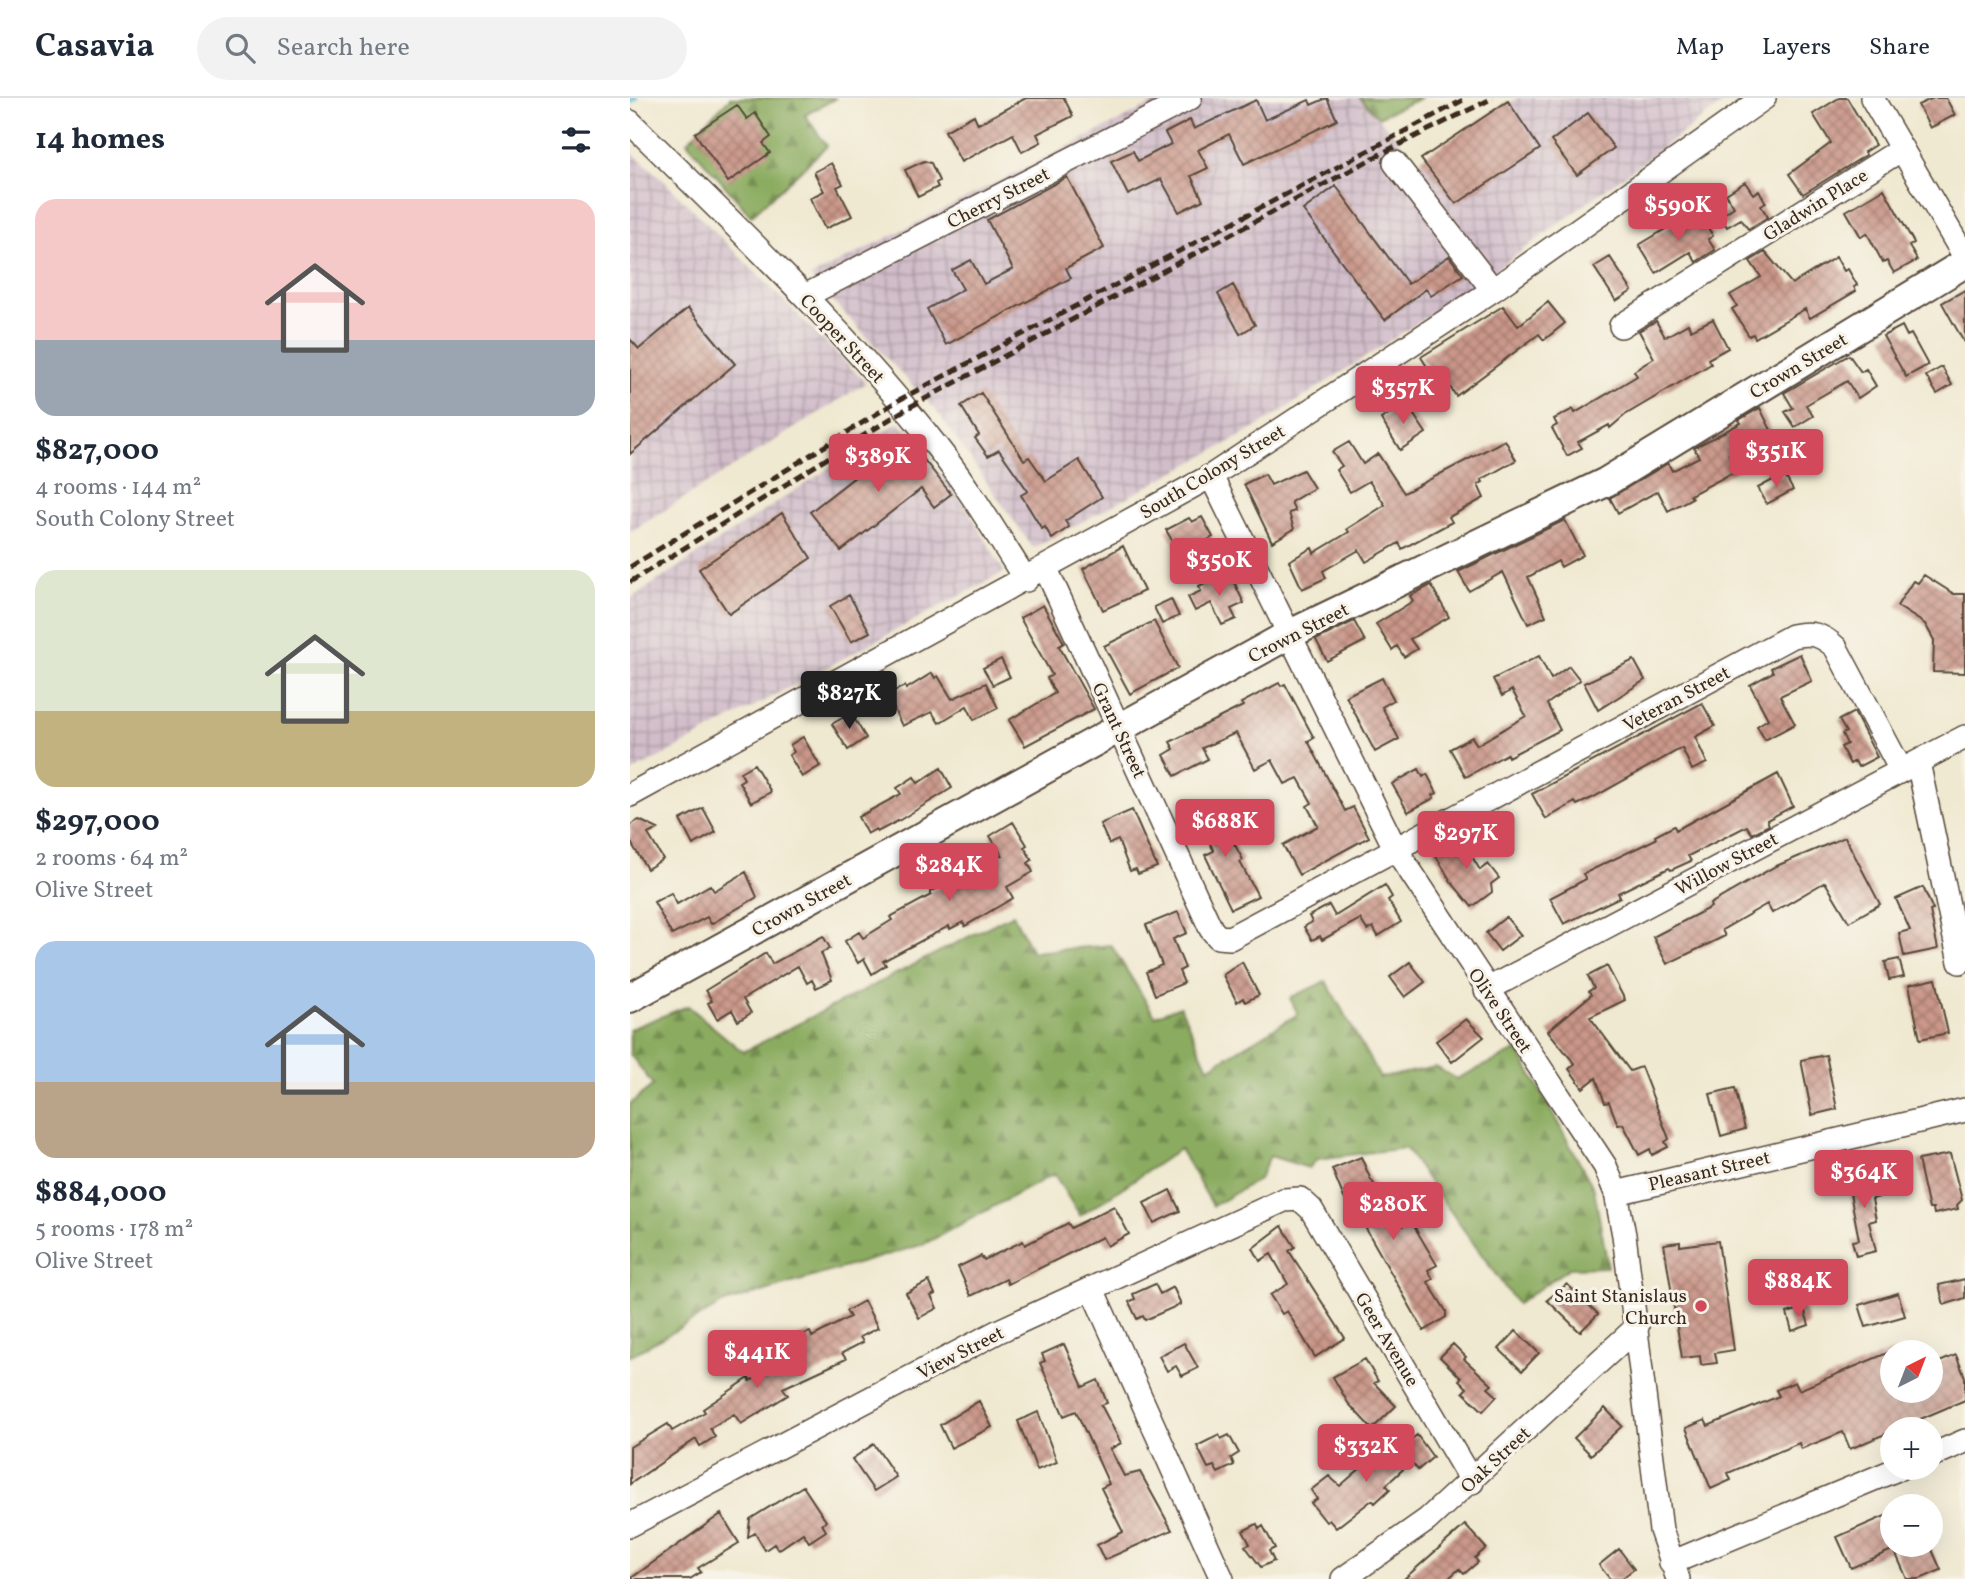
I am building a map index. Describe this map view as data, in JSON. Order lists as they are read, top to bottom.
{
  "streets": {
    "street": [
      "Cherry Street",
      "Gladwin Place",
      "Cooper Street",
      "Crown Street",
      "South Colony Street",
      "Veteran Street",
      "Grant Street",
      "Willow Street",
      "Olive Street",
      "Pleasant Street",
      "Geer Avenue",
      "View Street",
      "Oak Street"
    ]
  },
  "crossings": [
    ["Cherry Street", "Cooper Street"],
    ["Cooper Street", "South Colony Street"],
    ["Cooper Street", "Grant Street"],
    ["Crown Street", "Grant Street"],
    ["Crown Street", "Olive Street"],
    ["South Colony Street", "Grant Street"],
    ["South Colony Street", "Olive Street"],
    ["Veteran Street", "Grant Street"],
    ["Veteran Street", "Willow Street"],
    ["Veteran Street", "Olive Street"],
    ["Grant Street", "Olive Street"],
    ["Willow Street", "Olive Street"],
    ["Olive Street", "Pleasant Street"],
    ["Olive Street", "Oak Street"],
    ["Geer Avenue", "View Street"],
    ["Geer Avenue", "Oak Street"]
  ],
  "places": ["Saint Stanislaus Church"],
  "north": "top right",
  "page": {
    "header": "Casavia",
    "search": "Search here",
    "nav": ["Map", "Layers", "Share"],
    "heading": "14 homes",
    "list": [
      {
        "name": "$827,000",
        "note": "4 rooms · 144 m² · South Colony Street"
      },
      {
        "name": "$297,000",
        "note": "2 rooms · 64 m² · Olive Street"
      },
      {
        "name": "$884,000",
        "note": "5 rooms · 178 m² · Olive Street"
      }
    ],
    "price": [
      "$590K",
      "$357K",
      "$351K",
      "$389K",
      "$350K",
      "$827K",
      "$688K",
      "$297K",
      "$284K",
      "$364K",
      "$280K",
      "$884K",
      "$441K",
      "$332K"
    ],
    "map_buttons": ["+", "−"]
  }
}
